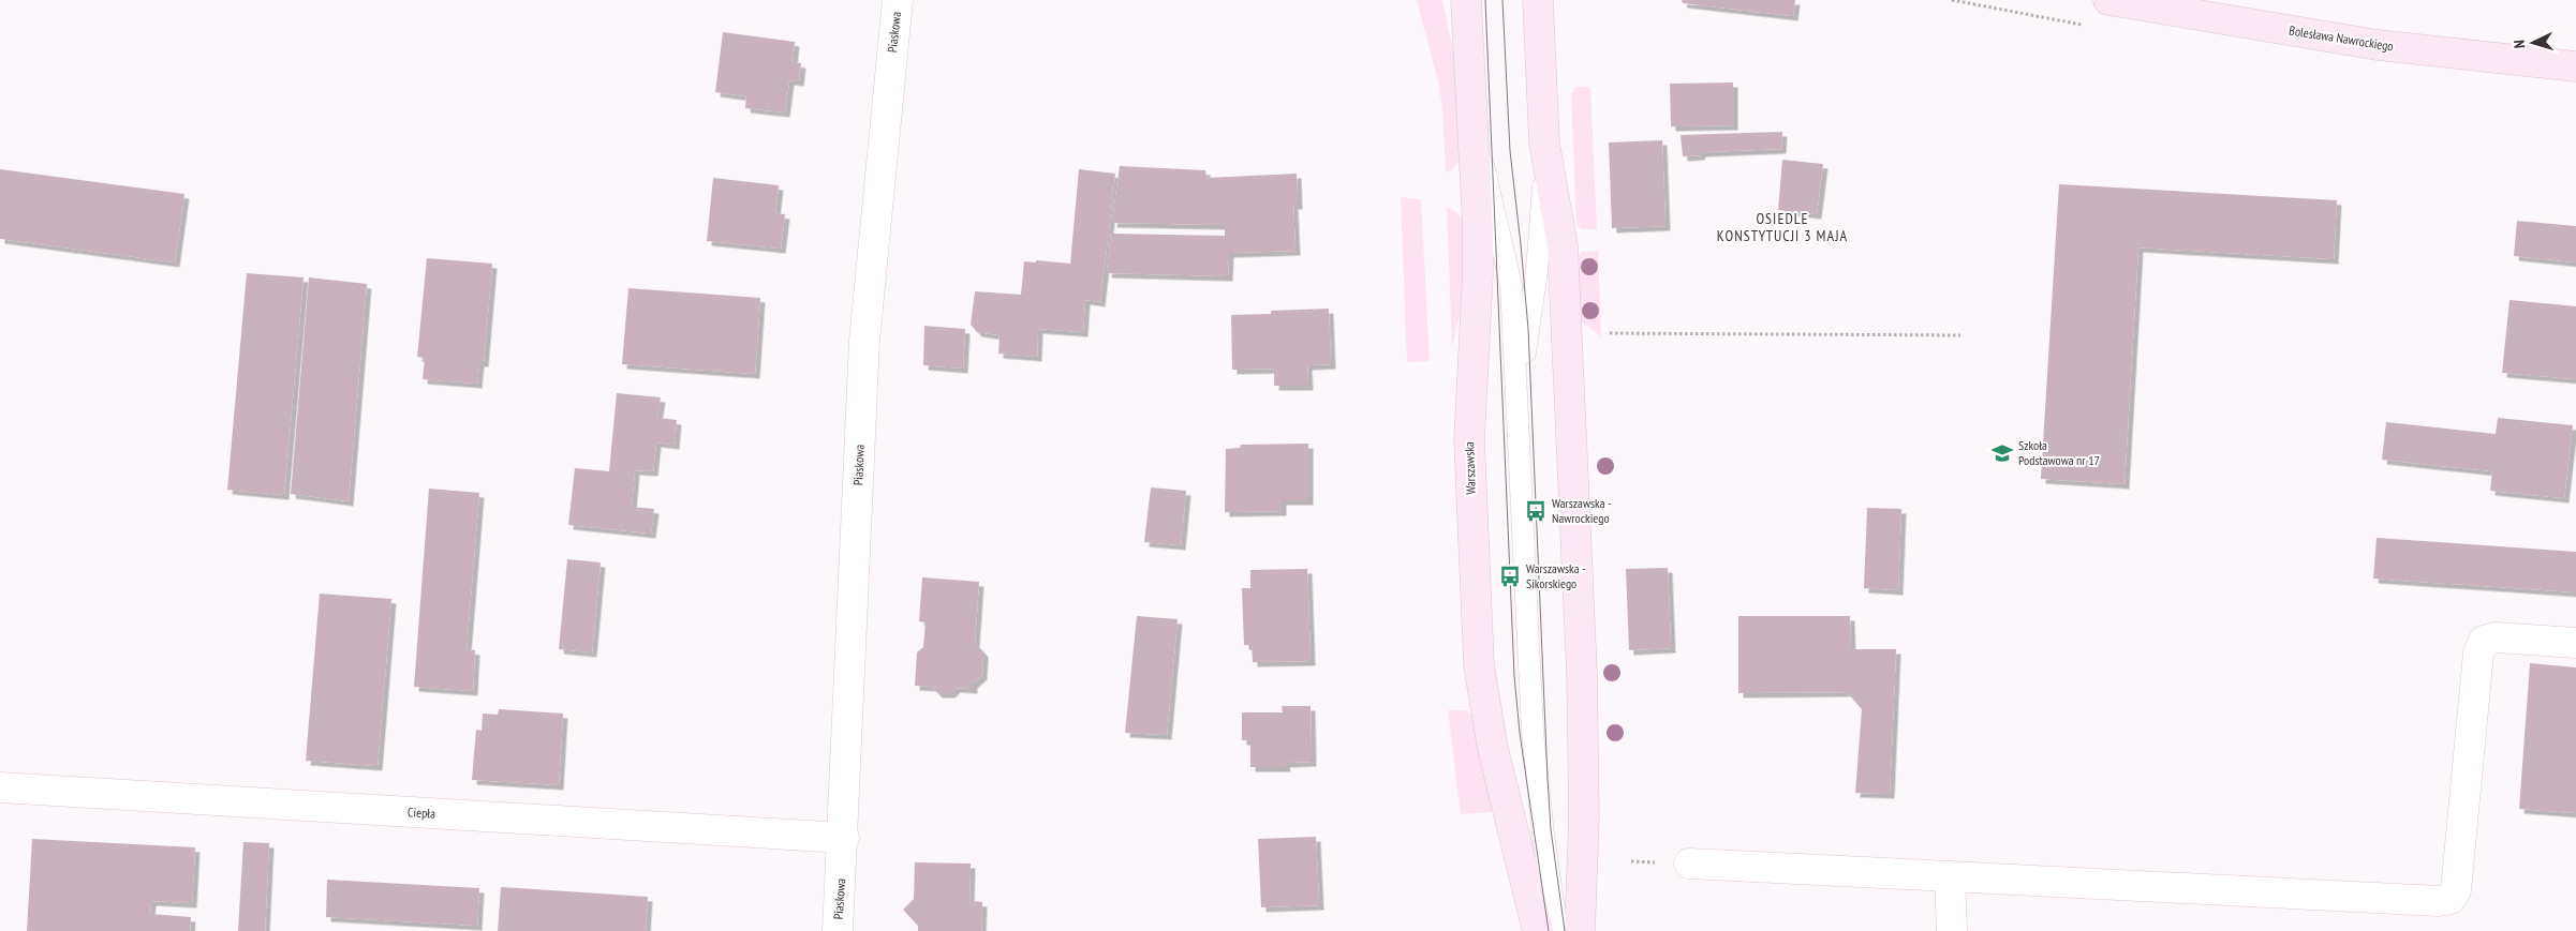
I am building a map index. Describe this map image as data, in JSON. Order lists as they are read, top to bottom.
{
  "streets": {
    "street": [
      "Piaskowa",
      "Bolesława Nawrockiego",
      "Warszawska",
      "Ciepła"
    ]
  },
  "crossings": [
    ["Piaskowa", "Ciepła"]
  ],
  "districts": ["OSIEDLE KONSTYTUCJI 3 MAJA"],
  "places": {
    "school or university": ["Szkoła Podstawowa nr 17"],
    "bus stop": ["Warszawska - Nawrockiego", "Warszawska - Sikorskiego"]
  },
  "north": "left"
}
